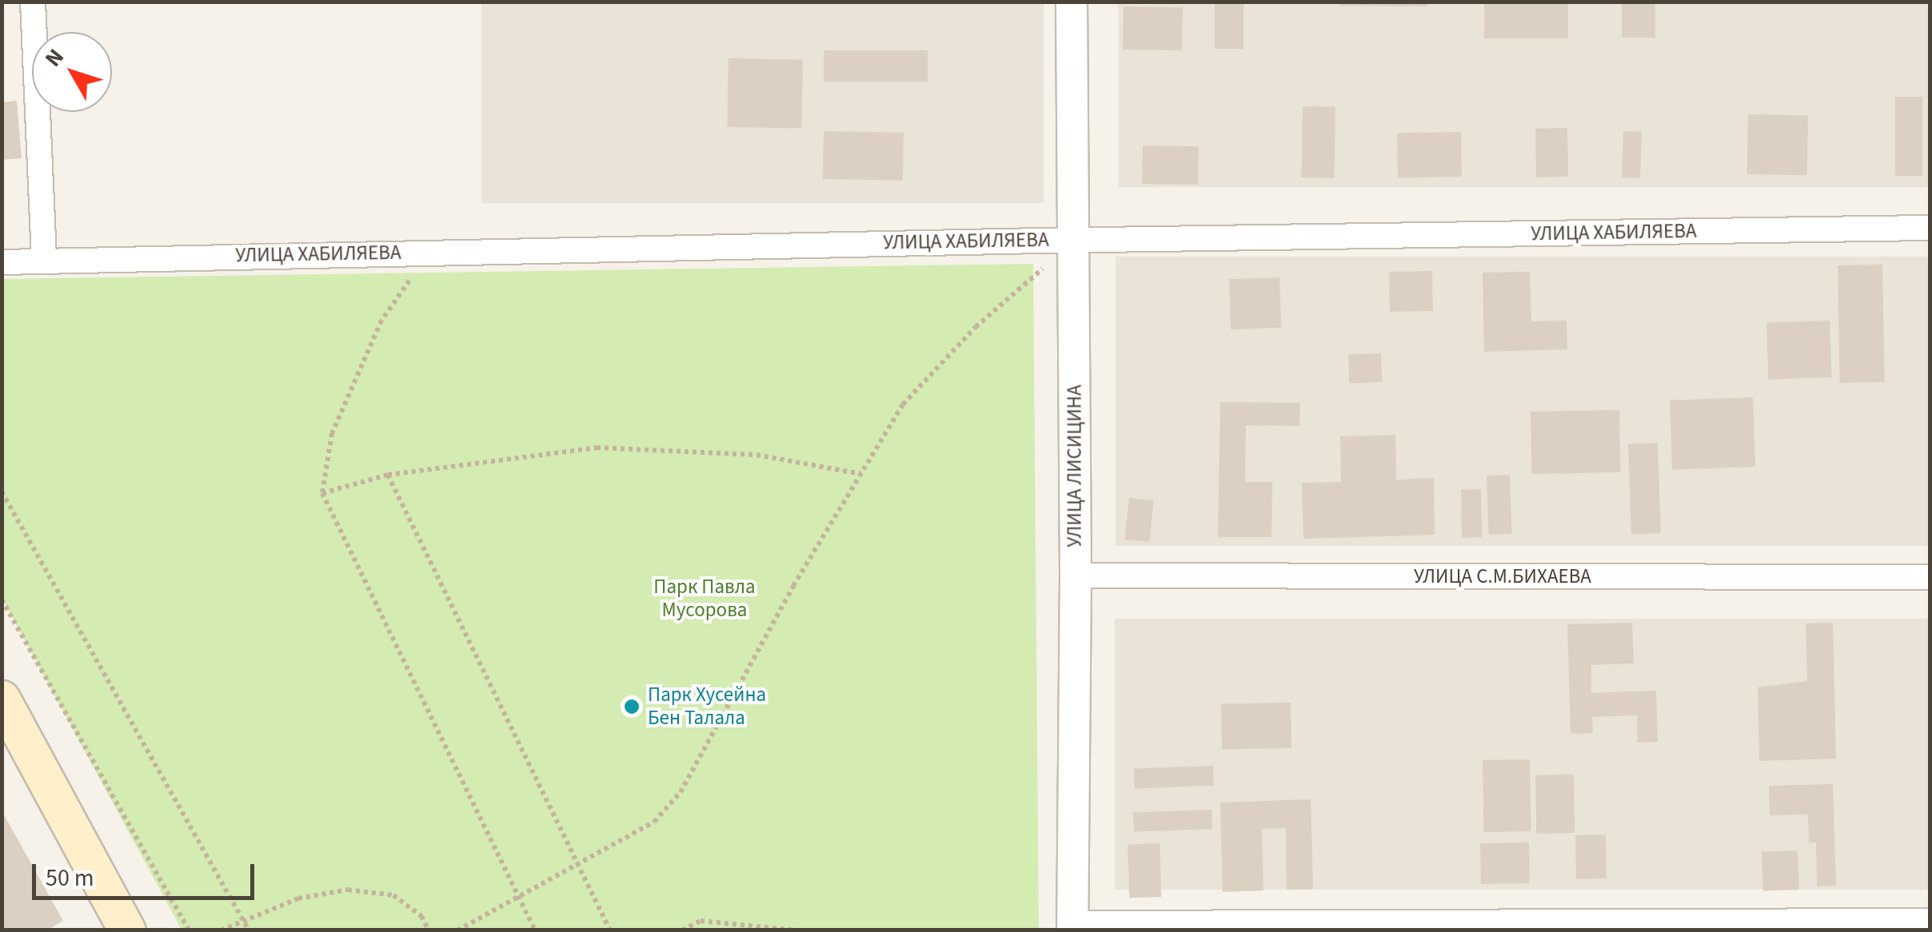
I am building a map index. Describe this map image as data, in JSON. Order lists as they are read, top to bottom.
{
  "streets": {
    "street": ["УЛИЦА ХАБИЛЯЕВА", "УЛИЦА ЛИСИЦИНА", "УЛИЦА С.М.БИХАЕВА"]
  },
  "crossings": [
    ["УЛИЦА ХАБИЛЯЕВА", "УЛИЦА ЛИСИЦИНА"],
    ["УЛИЦА ЛИСИЦИНА", "УЛИЦА С.М.БИХАЕВА"]
  ],
  "parks": ["Парк Павла Мусорова"],
  "places": ["Парк Хусейна Бен Талала"],
  "scale_bar": "50 m",
  "north": "top left"
}
